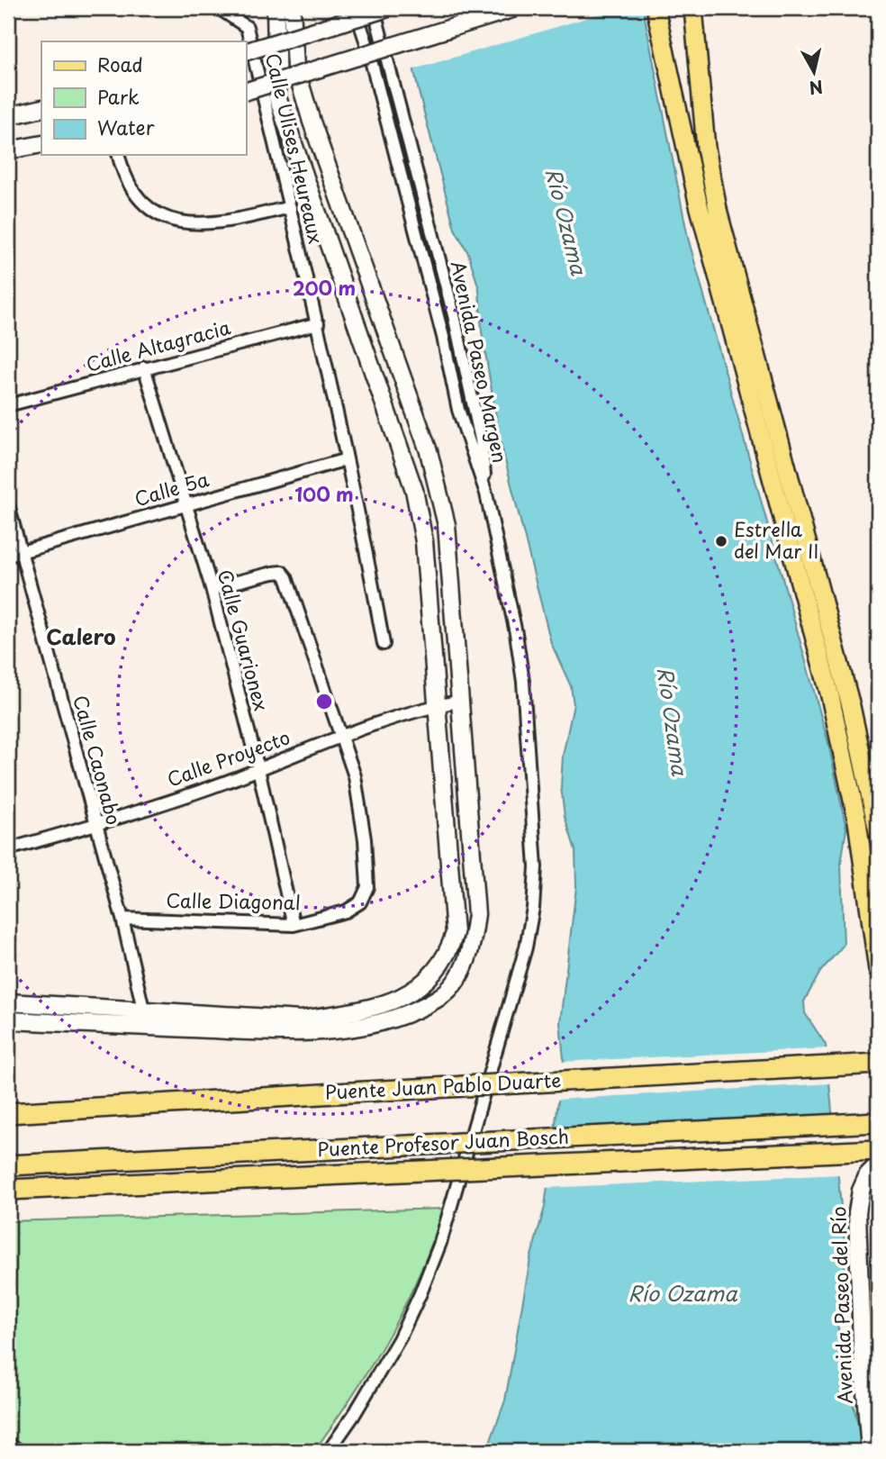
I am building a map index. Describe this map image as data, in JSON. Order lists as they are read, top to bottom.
{
  "streets": {
    "highway": ["Puente Juan Pablo Duarte", "Puente Profesor Juan Bosch"],
    "main road": ["Avenida Paseo del Río"],
    "street": [
      "Calle Ulises Heureaux",
      "Calle Altagracia",
      "Avenida Paseo Margen",
      "Calle 5a",
      "Calle Guarionex",
      "Calle Proyecto",
      "Calle Caonabo",
      "Calle Diagonal"
    ]
  },
  "crossings": [
    ["Calle Ulises Heureaux", "Calle Altagracia"],
    ["Calle Ulises Heureaux", "Calle 5a"],
    ["Calle Altagracia", "Calle Guarionex"],
    ["Calle 5a", "Calle Guarionex"],
    ["Calle 5a", "Calle Caonabo"],
    ["Calle Guarionex", "Calle Proyecto"],
    ["Calle Guarionex", "Calle Diagonal"],
    ["Calle Proyecto", "Calle Caonabo"],
    ["Calle Proyecto", "Calle Diagonal"],
    ["Calle Caonabo", "Calle Diagonal"]
  ],
  "districts": ["Calero"],
  "water": ["Río Ozama"],
  "places": ["Estrella del Mar II"],
  "legend": ["Road", "Park", "Water"],
  "north": "bottom",
  "rings": ["200 m", "100 m"]
}
